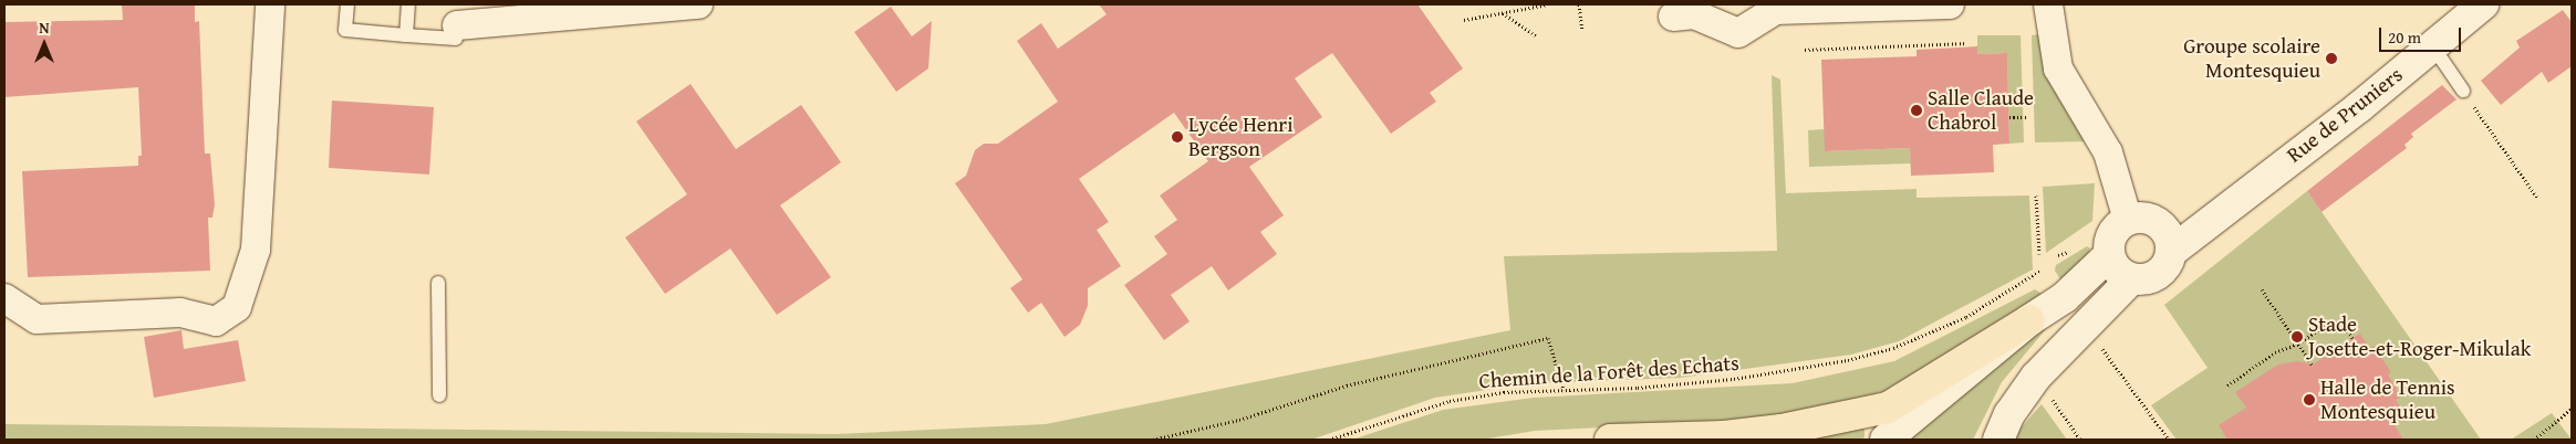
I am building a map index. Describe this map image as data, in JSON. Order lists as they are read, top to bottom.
{
  "streets": {
    "street": ["Rue de Pruniers"],
    "path": ["Chemin de la Forêt des Echats"]
  },
  "places": [
    "Groupe scolaire Montesquieu",
    "Salle Claude Chabrol",
    "Lycée Henri Bergson",
    "Stade Josette-et-Roger-Mikulak",
    "Halle de Tennis Montesquieu"
  ],
  "scale_bar": "20 m",
  "north": "top"
}
